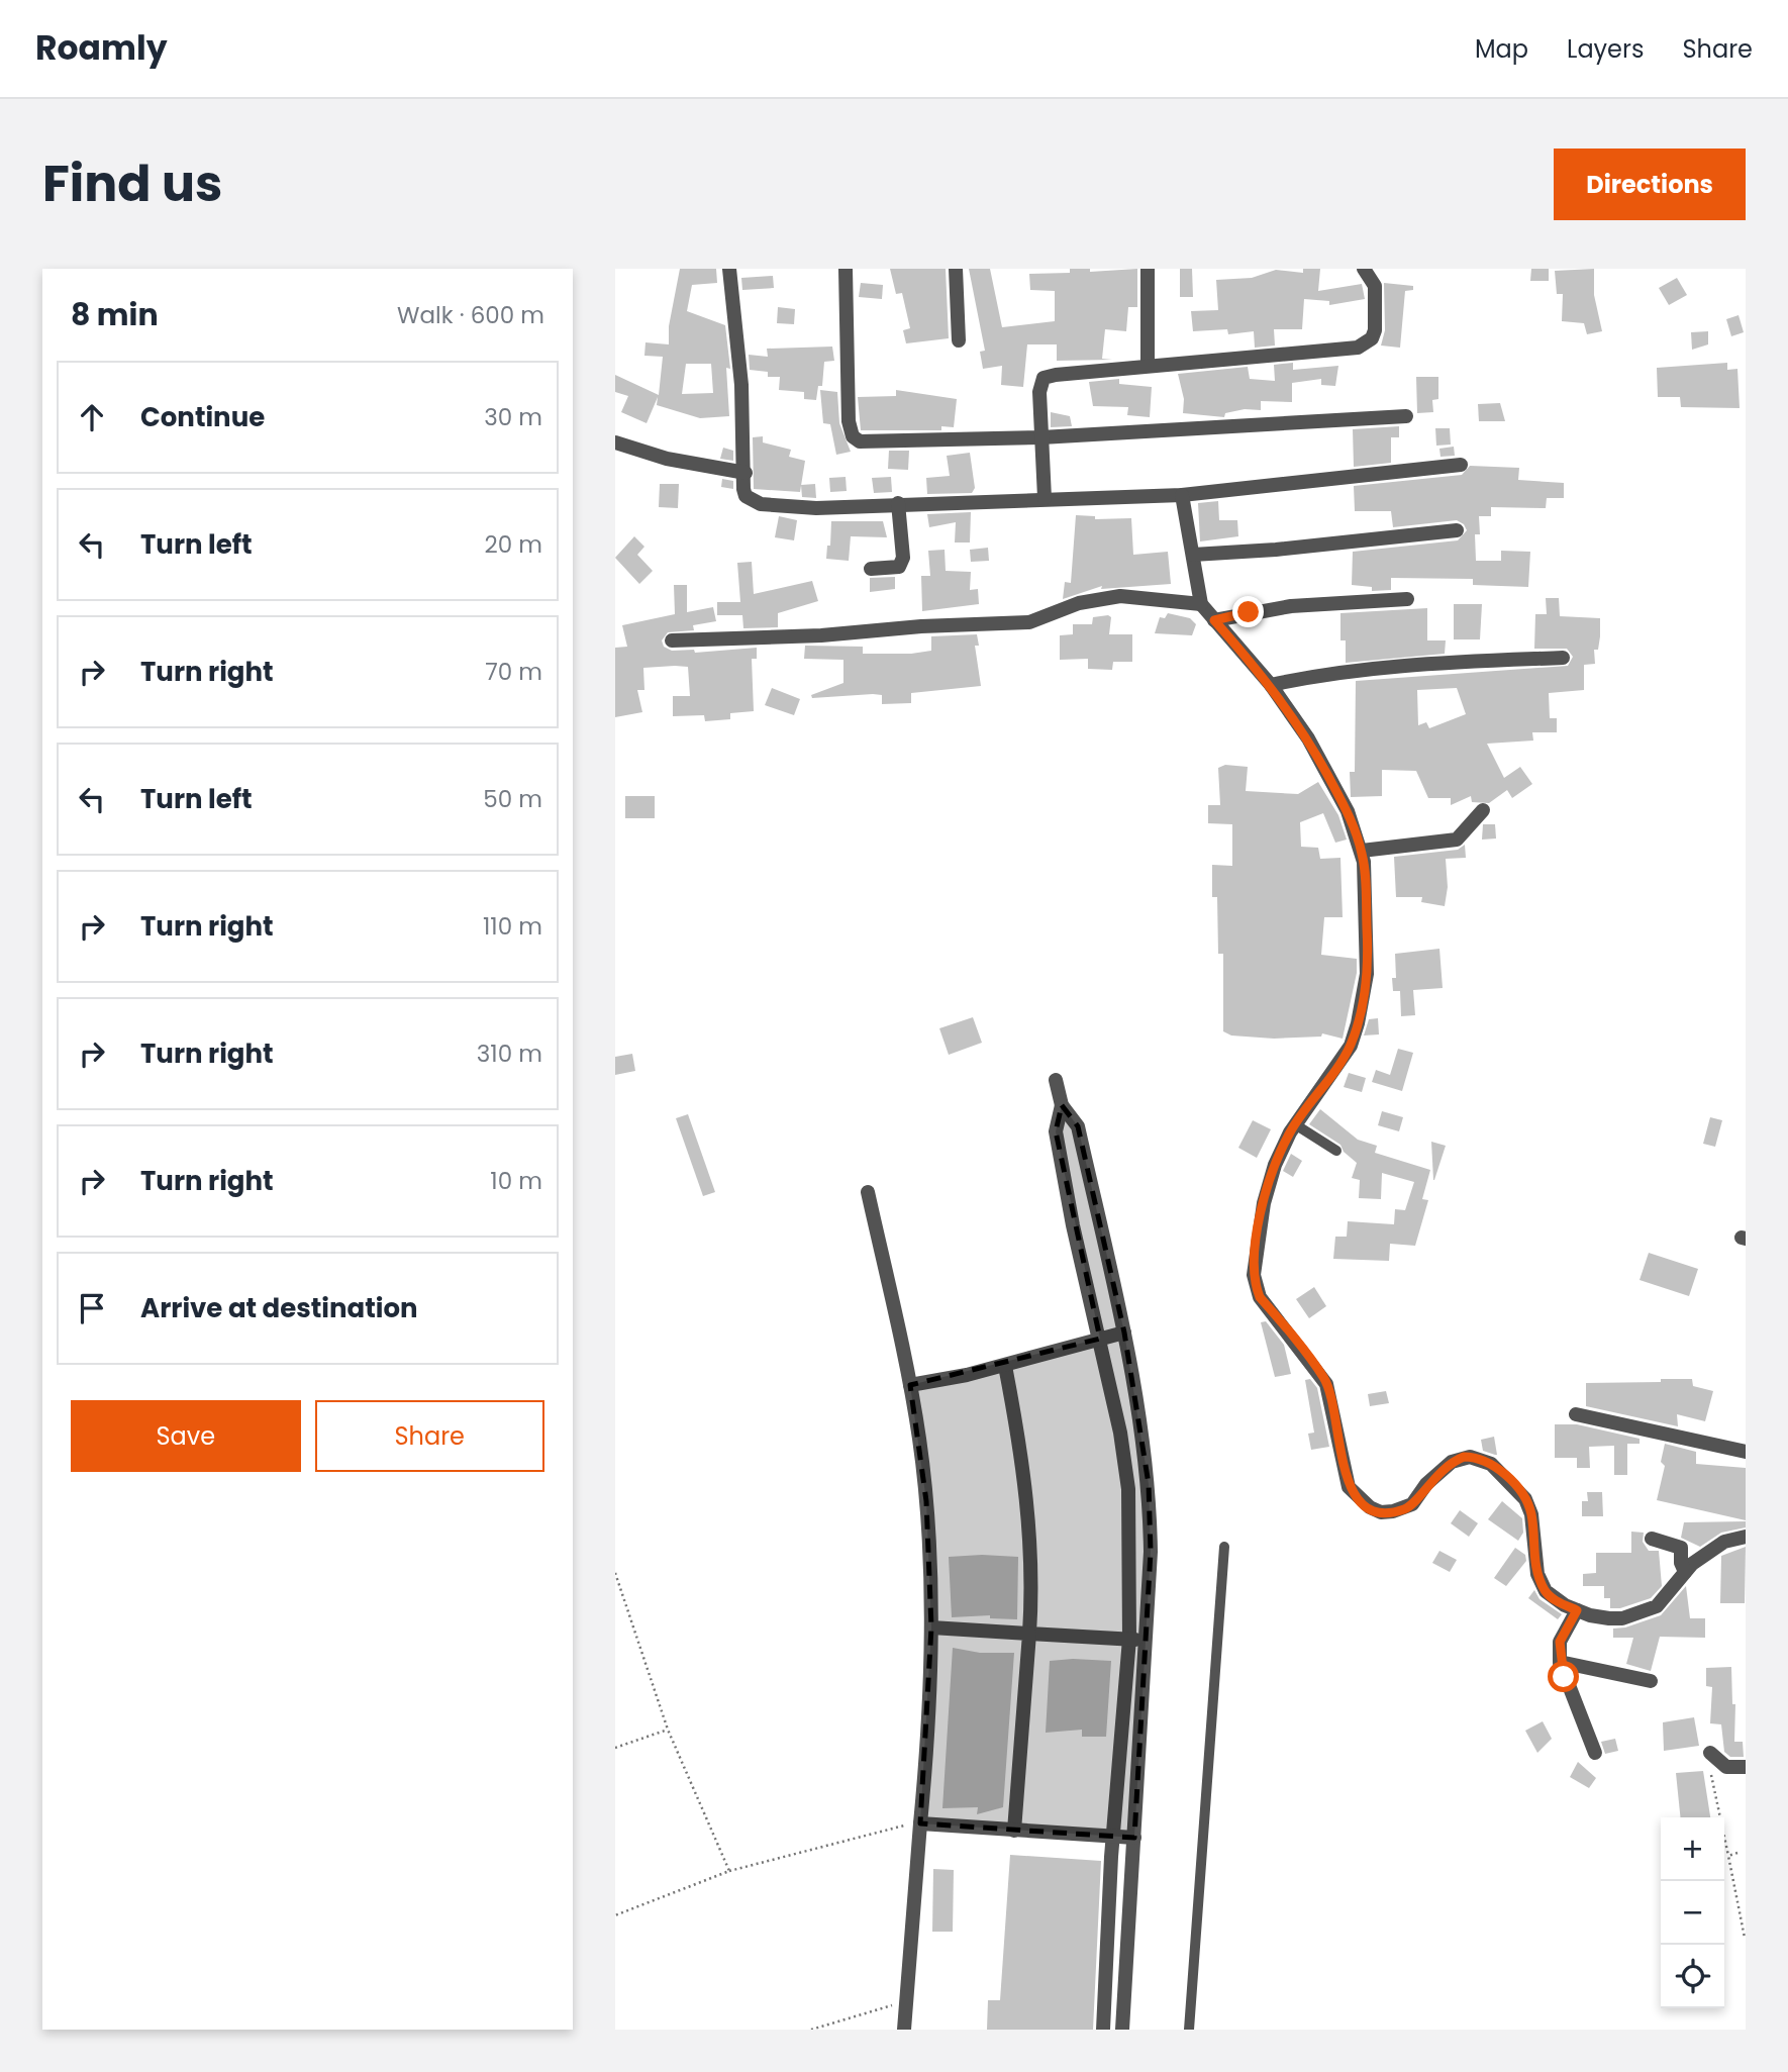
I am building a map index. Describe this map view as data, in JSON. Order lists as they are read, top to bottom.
{
  "page": {
    "header": "Roamly",
    "nav": ["Map", "Layers", "Share"],
    "title": "Find us",
    "buttons": [
      "Directions",
      ["Save", "Share"]
    ],
    "heading": ["8 min", "Walk · 600 m"],
    "list": [
      ["Continue", "30 m"],
      ["Turn left", "20 m"],
      ["Turn right", "70 m"],
      ["Turn left", "50 m"],
      ["Turn right", "110 m"],
      ["Turn right", "310 m"],
      ["Turn right", "10 m"],
      "Arrive at destination"
    ],
    "map_buttons": ["+", "−"]
  }
}
